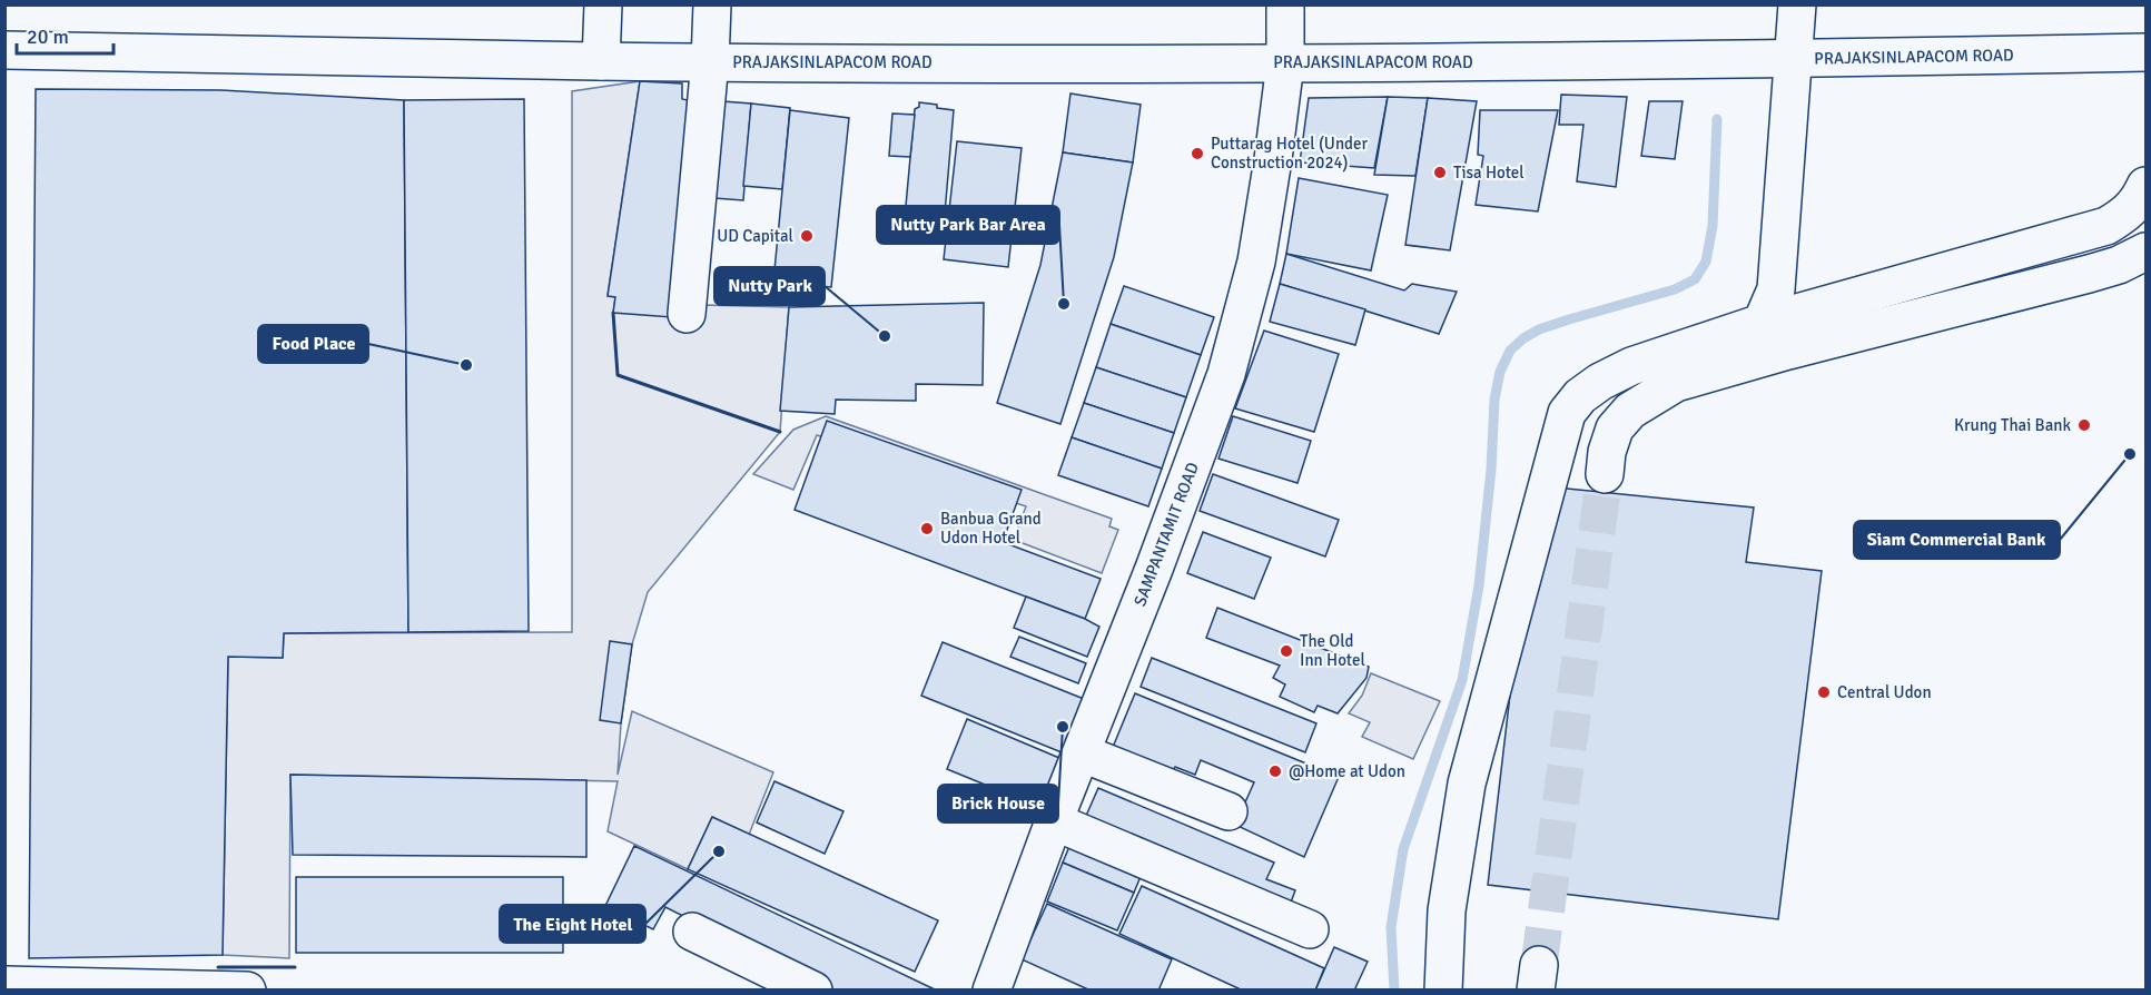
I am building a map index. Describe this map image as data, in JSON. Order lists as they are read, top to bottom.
{
  "streets": {
    "street": ["PRAJAKSINLAPACOM ROAD", "SAMPANTAMIT ROAD"]
  },
  "crossings": [
    ["PRAJAKSINLAPACOM ROAD", "SAMPANTAMIT ROAD"]
  ],
  "places": [
    "Puttarag Hotel (Under Construction 2024)",
    "Tisa Hotel",
    "UD Capital",
    "Nutty Park Bar Area",
    "Nutty Park",
    "Food Place",
    "Krung Thai Bank",
    "Siam Commercial Bank",
    "Banbua Grand Udon Hotel",
    "The Old Inn Hotel",
    "Central Udon",
    "Brick House",
    "@Home at Udon",
    "The Eight Hotel"
  ],
  "scale_bar": "20 m"
}
